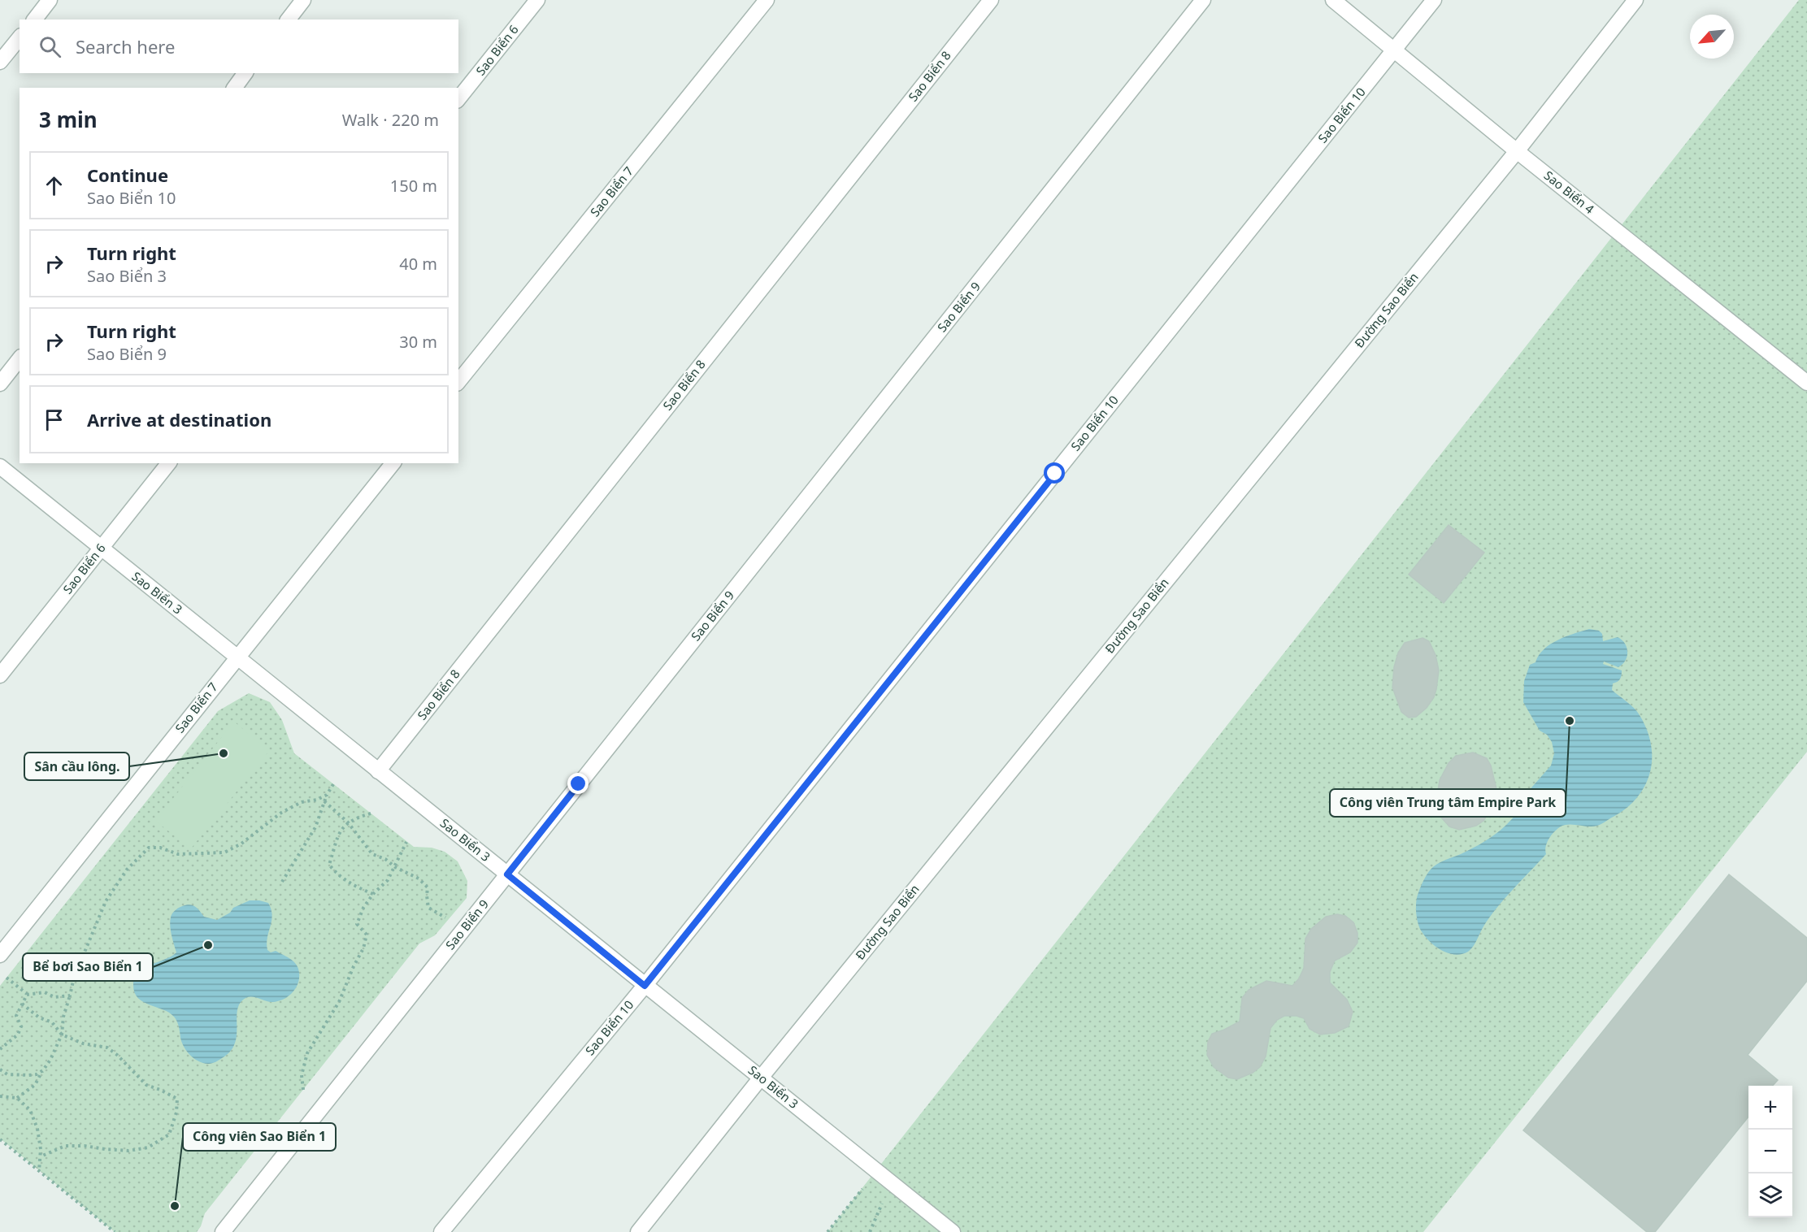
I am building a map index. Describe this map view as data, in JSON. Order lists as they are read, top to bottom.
{
  "streets": {
    "street": [
      "Sao Biển 6",
      "Sao Biển 8",
      "Sao Biển 10",
      "Sao Biển 7",
      "Sao Biển 4",
      "Sao Biển 9",
      "Đường Sao Biển",
      "Sao Biển 3"
    ]
  },
  "crossings": [
    ["Sao Biển 6", "Sao Biển 3"],
    ["Sao Biển 8", "Sao Biển 3"],
    ["Sao Biển 10", "Sao Biển 4"],
    ["Sao Biển 10", "Sao Biển 3"],
    ["Sao Biển 7", "Sao Biển 3"],
    ["Sao Biển 4", "Đường Sao Biển"],
    ["Sao Biển 9", "Sao Biển 3"],
    ["Đường Sao Biển", "Sao Biển 3"]
  ],
  "places": [
    "Công viên Trung tâm Empire Park",
    "Sân cầu lông.",
    "Bể bơi Sao Biển 1",
    "Công viên Sao Biển 1"
  ],
  "north": "bottom left",
  "page": {
    "search": "Search here",
    "heading": ["3 min", "Walk · 220 m"],
    "list": [
      ["Continue", "Sao Biển 10", "150 m"],
      ["Turn right", "Sao Biển 3", "40 m"],
      ["Turn right", "Sao Biển 9", "30 m"],
      "Arrive at destination"
    ],
    "map_buttons": ["+", "−"]
  }
}
